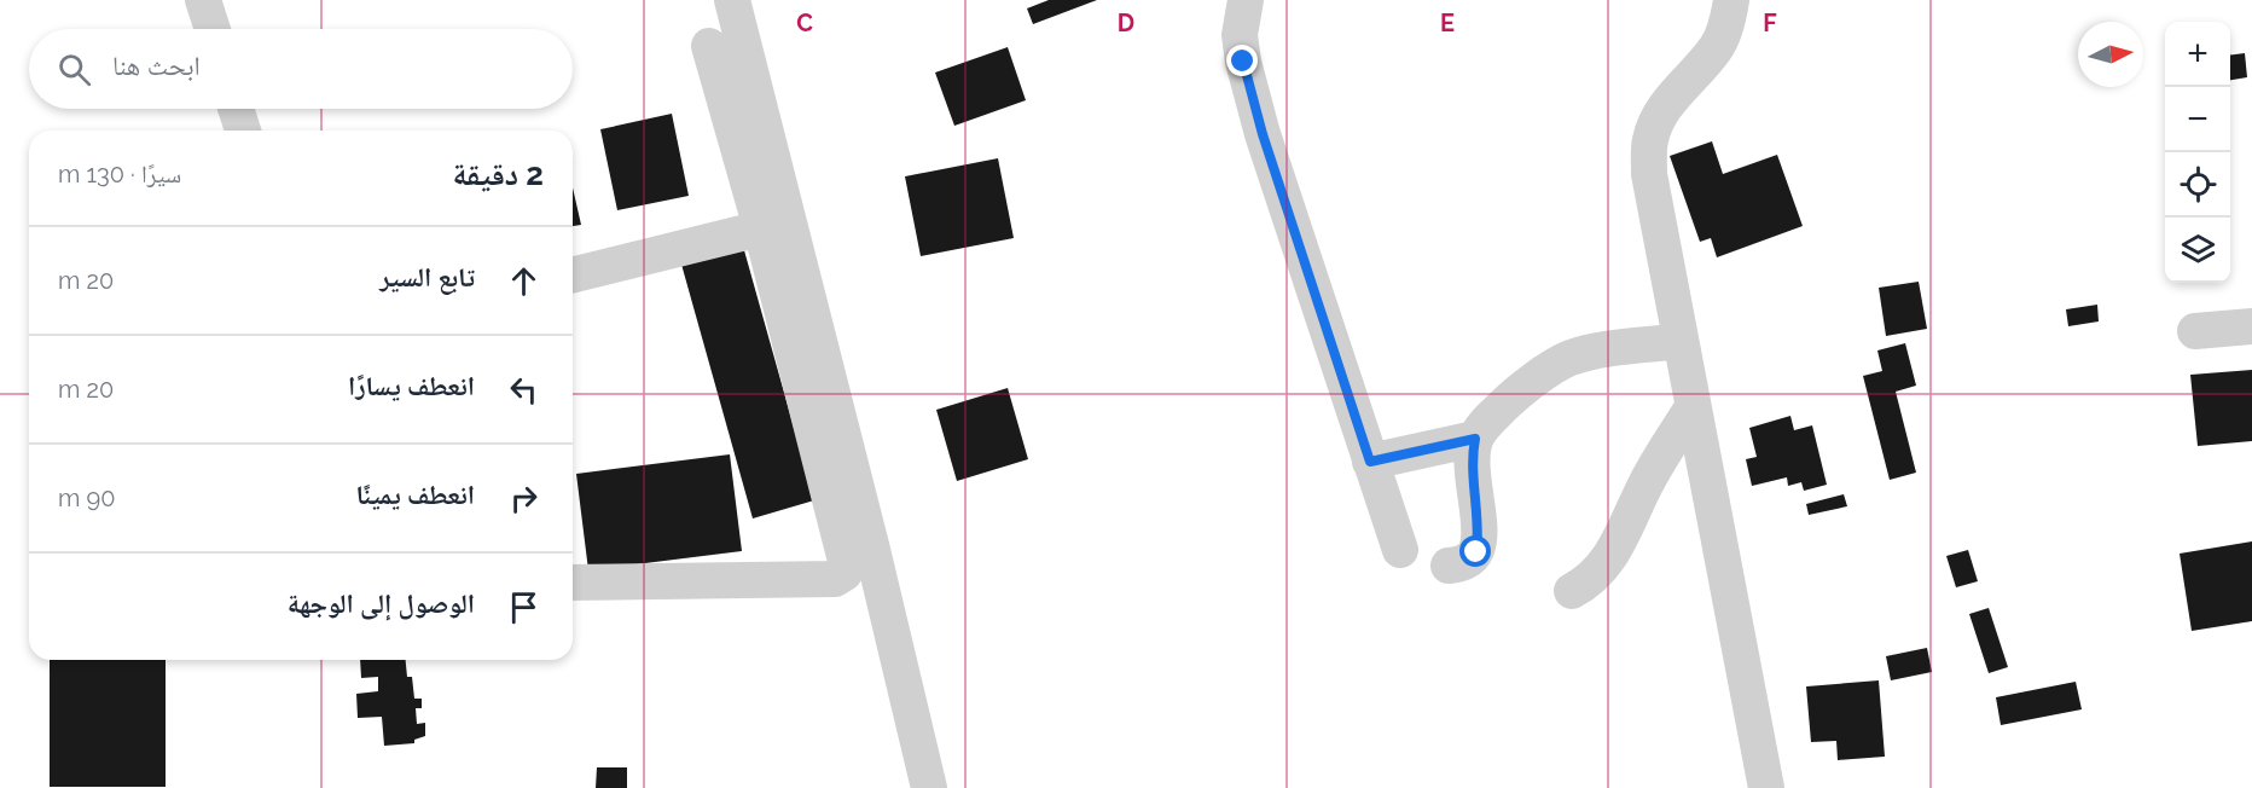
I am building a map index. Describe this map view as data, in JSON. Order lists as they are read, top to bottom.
{
  "north": "right",
  "page": {
    "map_buttons": ["+", "−"],
    "search": "ابحث هنا",
    "heading": ["2 دقيقة", "سيرًا · 130 m"],
    "list": [
      ["تابع السير", "20 m"],
      ["انعطف يسارًا", "20 m"],
      ["انعطف يمينًا", "90 m"],
      "الوصول إلى الوجهة"
    ]
  },
  "grid": {
    "columns": [
      "C",
      "D",
      "E",
      "F"
    ]
  }
}
